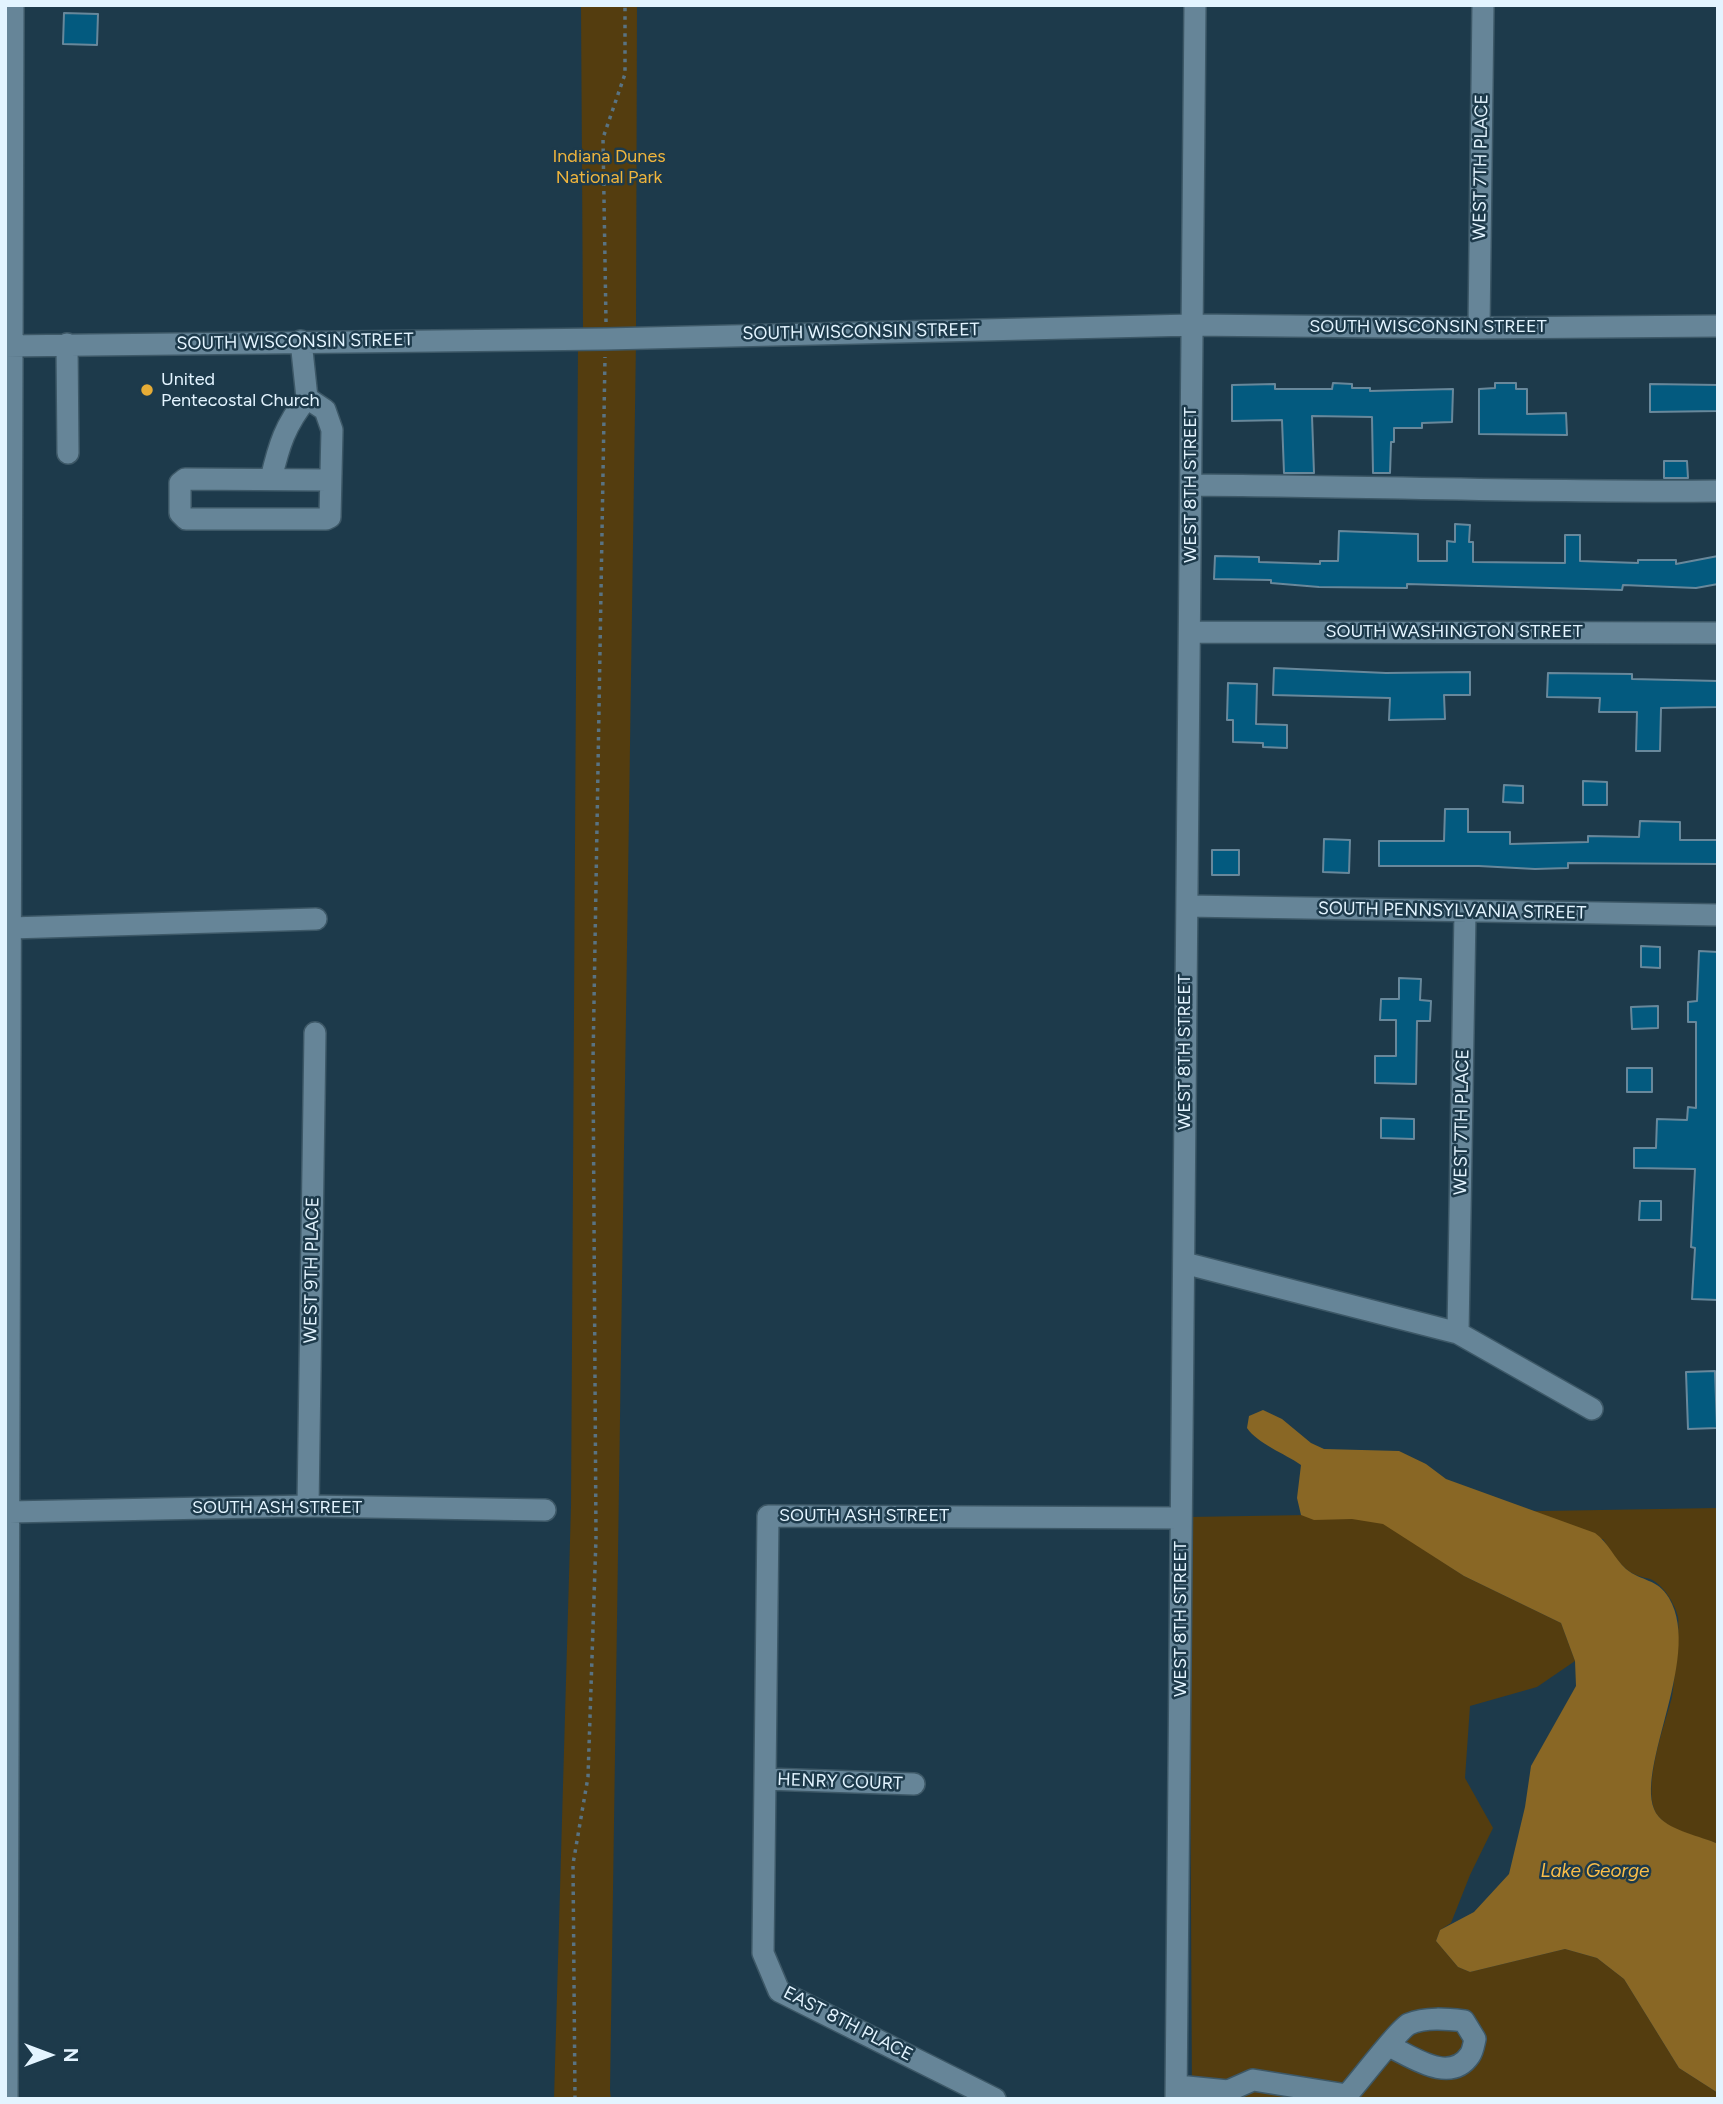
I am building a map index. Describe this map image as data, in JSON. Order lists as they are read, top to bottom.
{
  "streets": {
    "street": [
      "WEST 7TH PLACE",
      "SOUTH WISCONSIN STREET",
      "WEST 8TH STREET",
      "SOUTH WASHINGTON STREET",
      "SOUTH PENNSYLVANIA STREET",
      "WEST 9TH PLACE",
      "SOUTH ASH STREET",
      "HENRY COURT",
      "EAST 8TH PLACE"
    ]
  },
  "crossings": [
    ["WEST 7TH PLACE", "SOUTH WISCONSIN STREET"],
    ["WEST 7TH PLACE", "SOUTH PENNSYLVANIA STREET"],
    ["SOUTH WISCONSIN STREET", "WEST 8TH STREET"],
    ["WEST 8TH STREET", "SOUTH WASHINGTON STREET"],
    ["WEST 8TH STREET", "SOUTH PENNSYLVANIA STREET"],
    ["WEST 8TH STREET", "SOUTH ASH STREET"],
    ["WEST 9TH PLACE", "SOUTH ASH STREET"],
    ["SOUTH ASH STREET", "HENRY COURT"],
    ["SOUTH ASH STREET", "EAST 8TH PLACE"],
    ["HENRY COURT", "EAST 8TH PLACE"]
  ],
  "water": ["Lake George"],
  "parks": ["Indiana Dunes National Park"],
  "places": ["United Pentecostal Church"],
  "north": "right"
}
